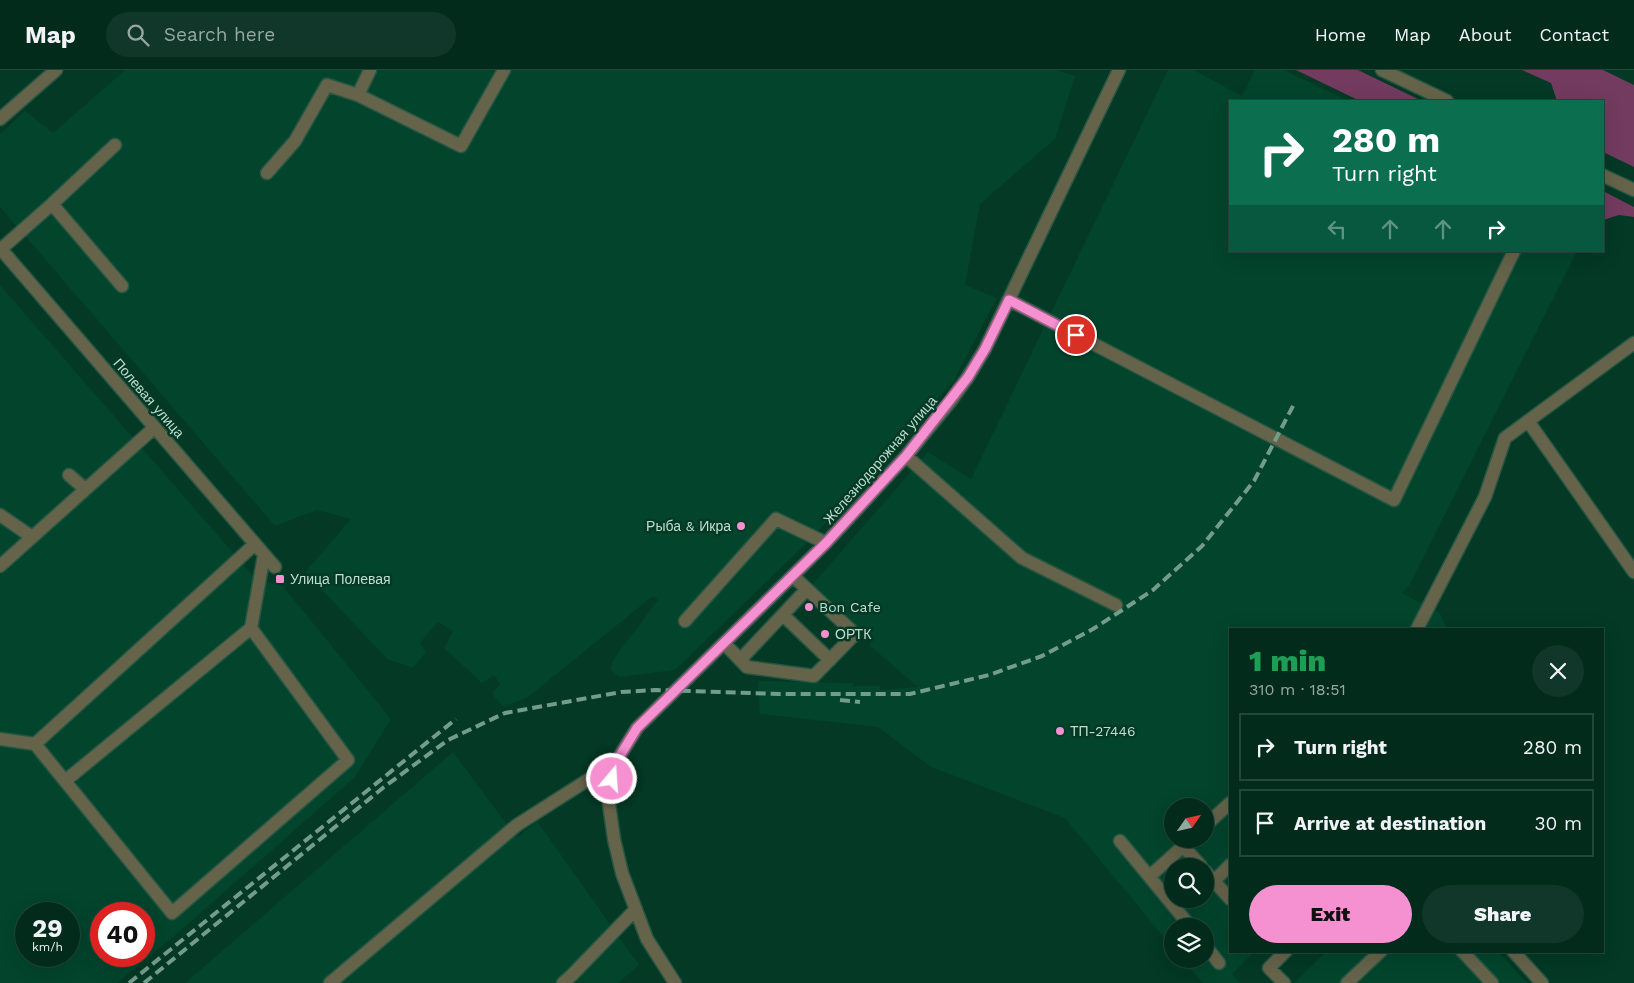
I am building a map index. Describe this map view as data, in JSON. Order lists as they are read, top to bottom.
{
  "streets": {
    "street": ["Полевая улица", "Железнодорожная улица"]
  },
  "places": {
    "other": [
      "Рыба & Икра",
      "Bon Cafe",
      "ОРТК",
      "ТП-27446"
    ],
    "transit": ["Улица Полевая"]
  },
  "north": "top right",
  "page": {
    "header": "Map",
    "search": "Search here",
    "nav": [
      "Home",
      "Map",
      "About",
      "Contact"
    ],
    "turn": ["280 m", "Turn right"],
    "heading": ["1 min", "310 m · 18:51"],
    "list": [
      {
        "name": "Turn right",
        "value": "280 m"
      },
      {
        "name": "Arrive at destination",
        "value": "30 m"
      }
    ],
    "buttons": ["Exit", "Share"],
    "speed": "29 km/h",
    "limit": "40"
  }
}
